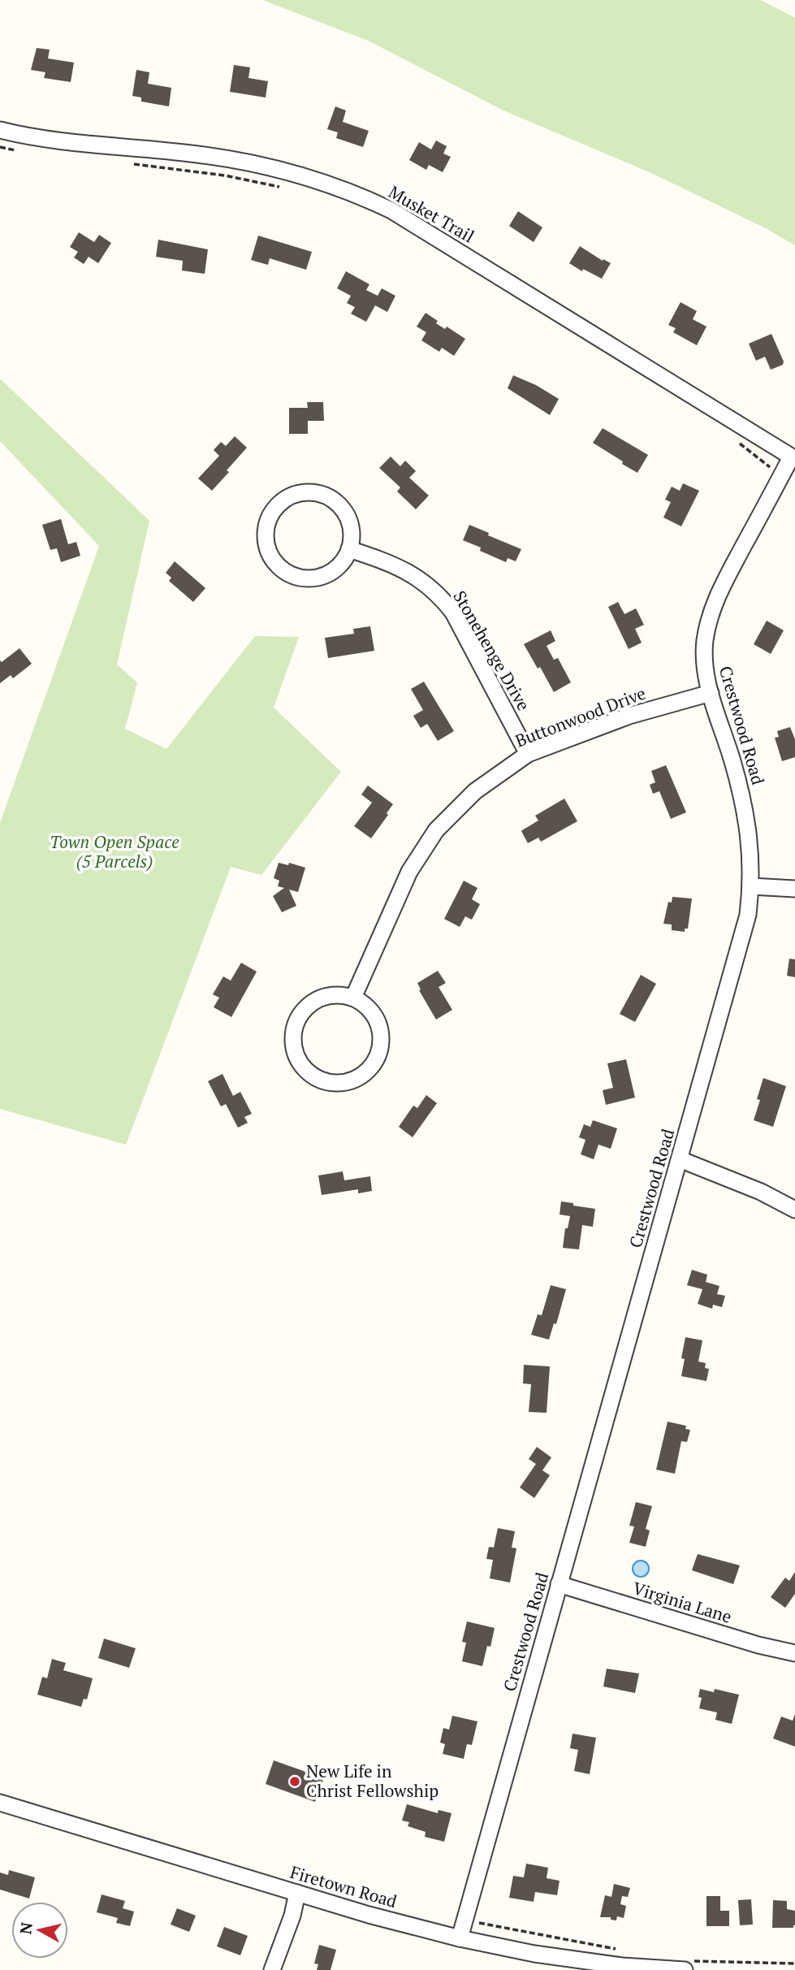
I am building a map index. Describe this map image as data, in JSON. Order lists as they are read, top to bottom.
{
  "streets": {
    "street": [
      "Musket Trail",
      "Stonehenge Drive",
      "Buttonwood Drive",
      "Crestwood Road",
      "Virginia Lane",
      "Firetown Road"
    ]
  },
  "crossings": [
    ["Musket Trail", "Crestwood Road"],
    ["Stonehenge Drive", "Buttonwood Drive"],
    ["Buttonwood Drive", "Crestwood Road"],
    ["Crestwood Road", "Virginia Lane"],
    ["Crestwood Road", "Firetown Road"]
  ],
  "parks": ["Town Open Space (5 Parcels)"],
  "places": ["New Life in Christ Fellowship"],
  "north": "left"
}
